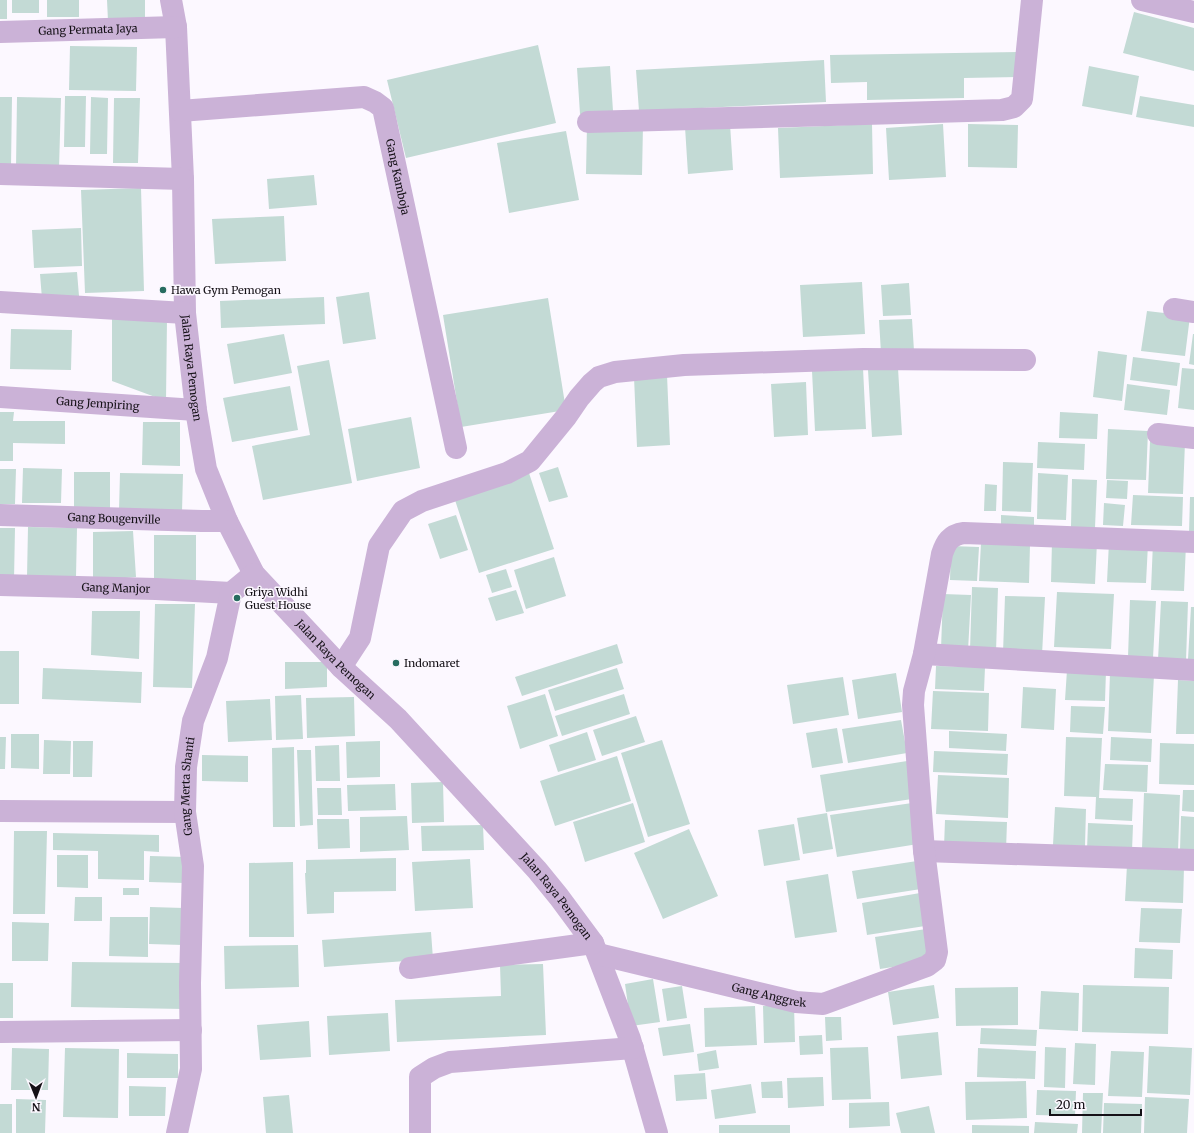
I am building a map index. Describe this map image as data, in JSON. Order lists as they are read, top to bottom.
{
  "streets": {
    "street": [
      "Gang Permata Jaya",
      "Gang Kamboja",
      "Jalan Raya Pemogan",
      "Gang Jempiring",
      "Gang Bougenville",
      "Gang Manjor",
      "Gang Merta Shanti",
      "Gang Anggrek"
    ]
  },
  "crossings": [
    ["Gang Permata Jaya", "Jalan Raya Pemogan"],
    ["Gang Kamboja", "Jalan Raya Pemogan"],
    ["Jalan Raya Pemogan", "Gang Jempiring"],
    ["Jalan Raya Pemogan", "Gang Bougenville"],
    ["Jalan Raya Pemogan", "Gang Anggrek"],
    ["Gang Manjor", "Gang Merta Shanti"]
  ],
  "places": ["Hawa Gym Pemogan", "Griya Widhi Guest House", "Indomaret"],
  "scale_bar": "20 m",
  "north": "bottom"
}
